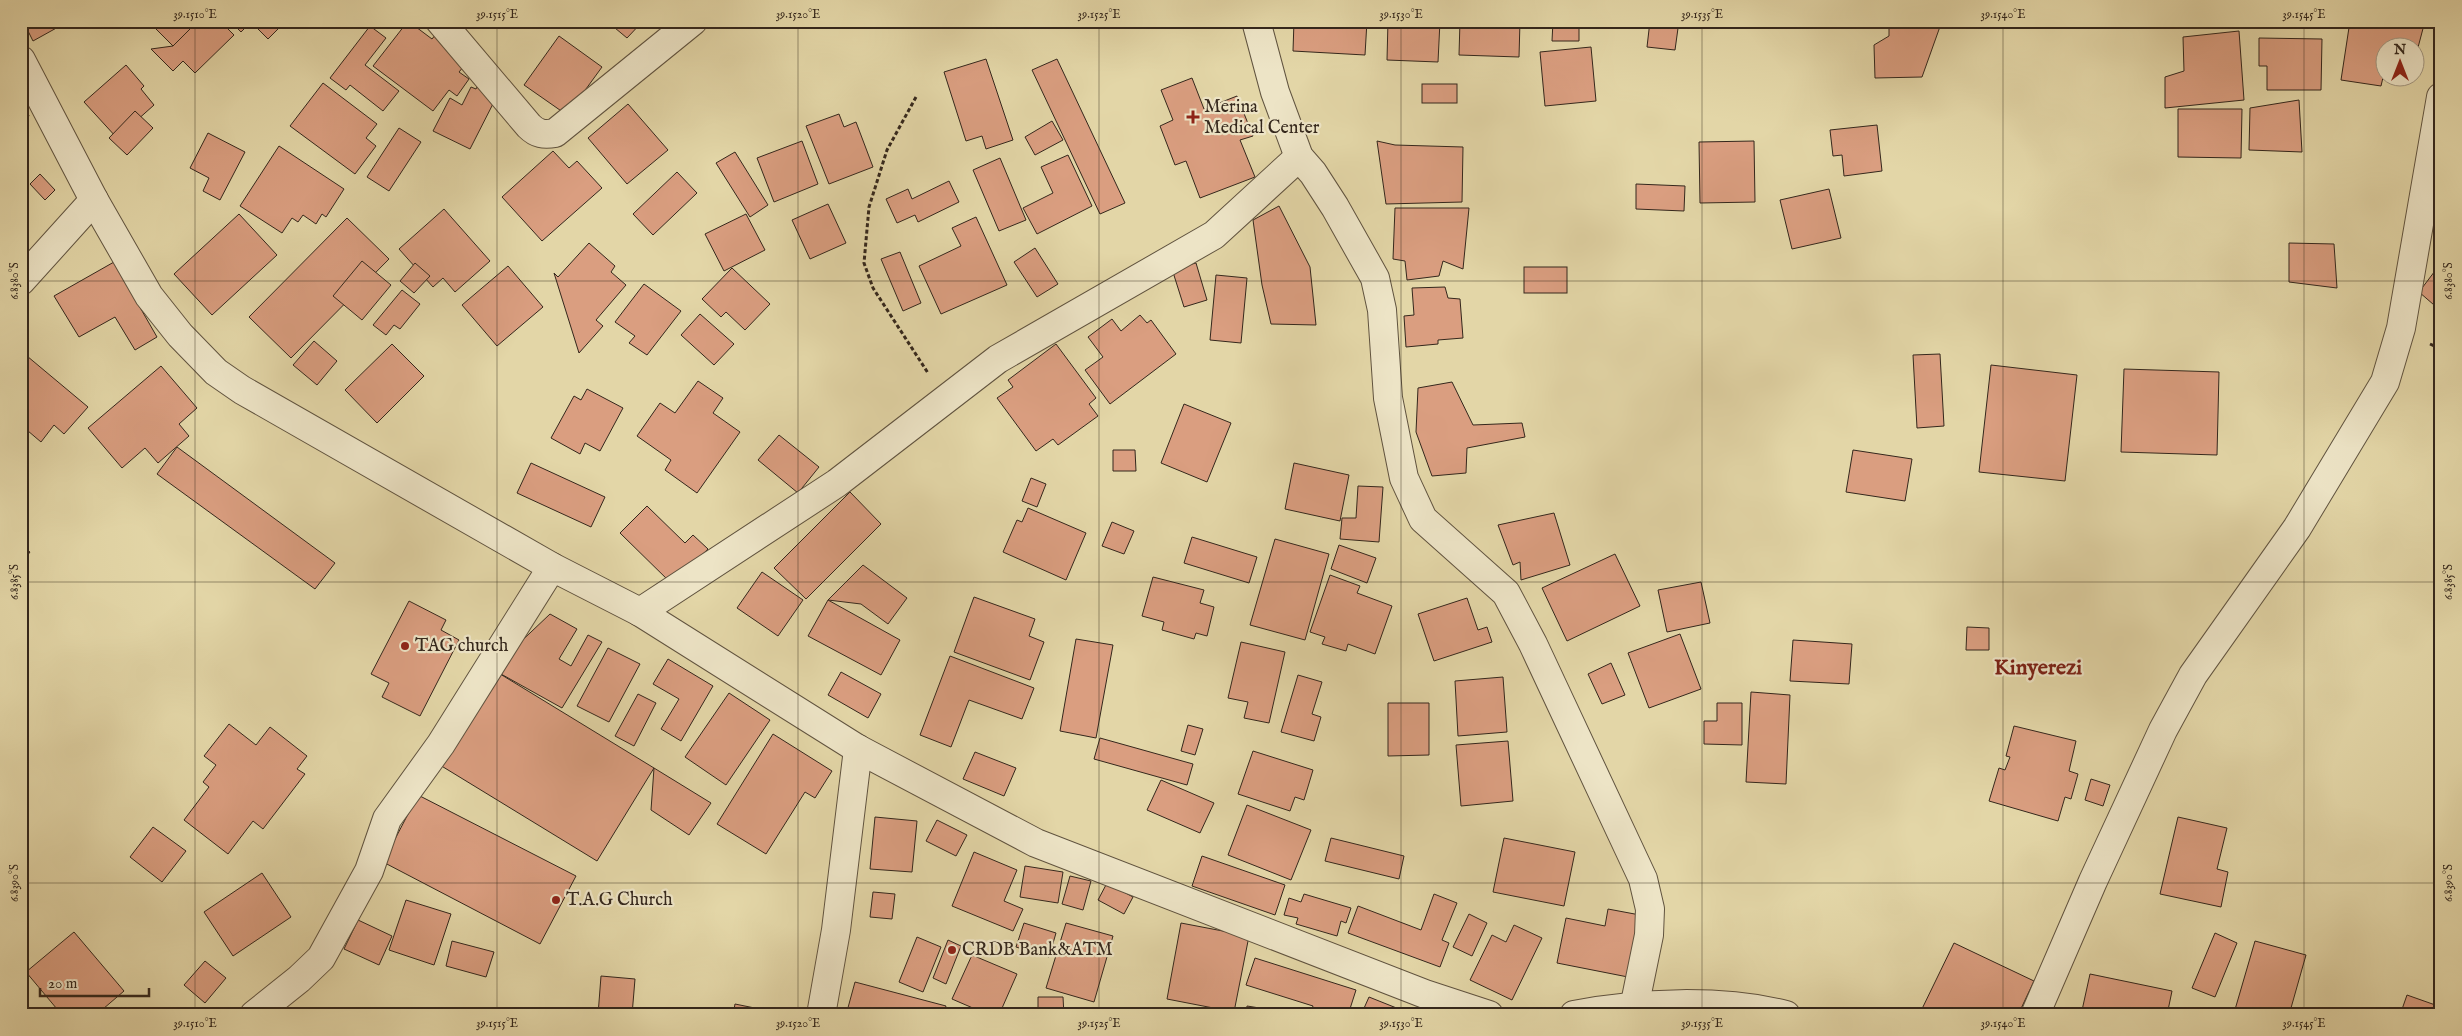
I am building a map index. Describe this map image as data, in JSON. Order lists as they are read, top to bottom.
{
  "districts": ["Kinyerezi"],
  "places": {
    "health": ["Merina Medical Center"],
    "other": ["TAG church", "T.A.G Church", "CRDB Bank&ATM"]
  },
  "scale_bar": "20 m",
  "north": "top",
  "coordinates": [
    "39.1510°E",
    "39.1515°E",
    "39.1520°E",
    "39.1525°E",
    "39.1530°E",
    "39.1535°E",
    "39.1540°E",
    "39.1545°E",
    "6.8380°S",
    "6.8385°S",
    "6.8390°S"
  ]
}
